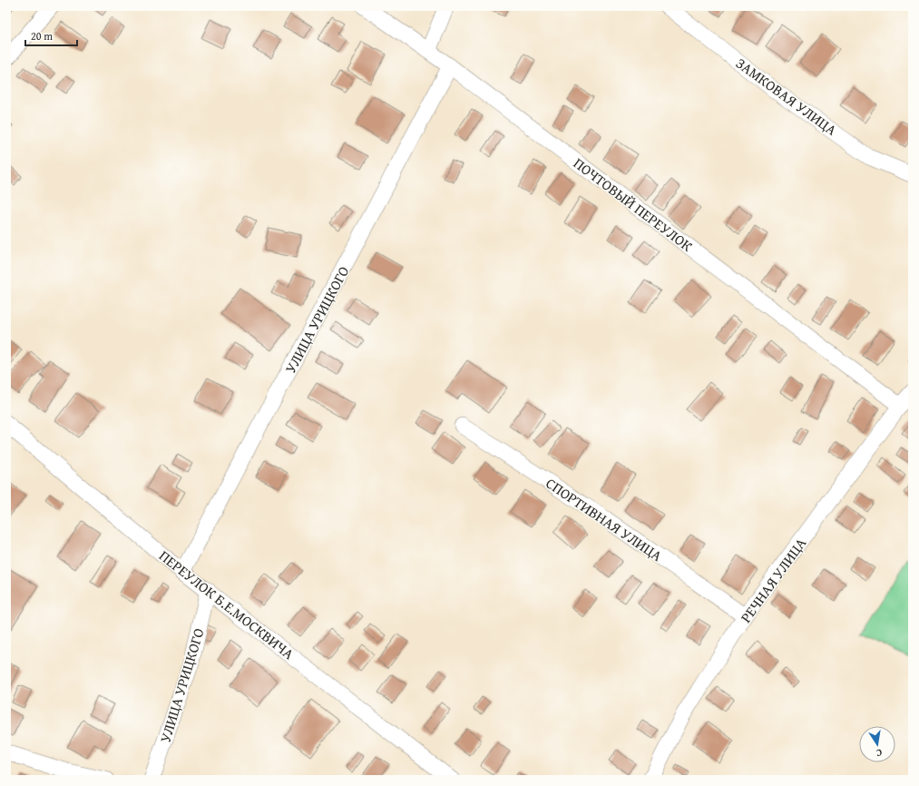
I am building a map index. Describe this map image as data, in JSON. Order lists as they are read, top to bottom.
{
  "streets": {
    "street": [
      "ЗАМКОВАЯ УЛИЦА",
      "ПОЧТОВЫЙ ПЕРЕУЛОК",
      "УЛИЦА УРИЦКОГО",
      "СПОРТИВНАЯ УЛИЦА",
      "РЕЧНАЯ УЛИЦА",
      "ПЕРЕУЛОК Б.Е.МОСКВИЧА"
    ]
  },
  "crossings": [
    ["ПОЧТОВЫЙ ПЕРЕУЛОК", "УЛИЦА УРИЦКОГО"],
    ["ПОЧТОВЫЙ ПЕРЕУЛОК", "РЕЧНАЯ УЛИЦА"],
    ["УЛИЦА УРИЦКОГО", "ПЕРЕУЛОК Б.Е.МОСКВИЧА"],
    ["СПОРТИВНАЯ УЛИЦА", "РЕЧНАЯ УЛИЦА"]
  ],
  "scale_bar": "20 m",
  "north": "bottom"
}
